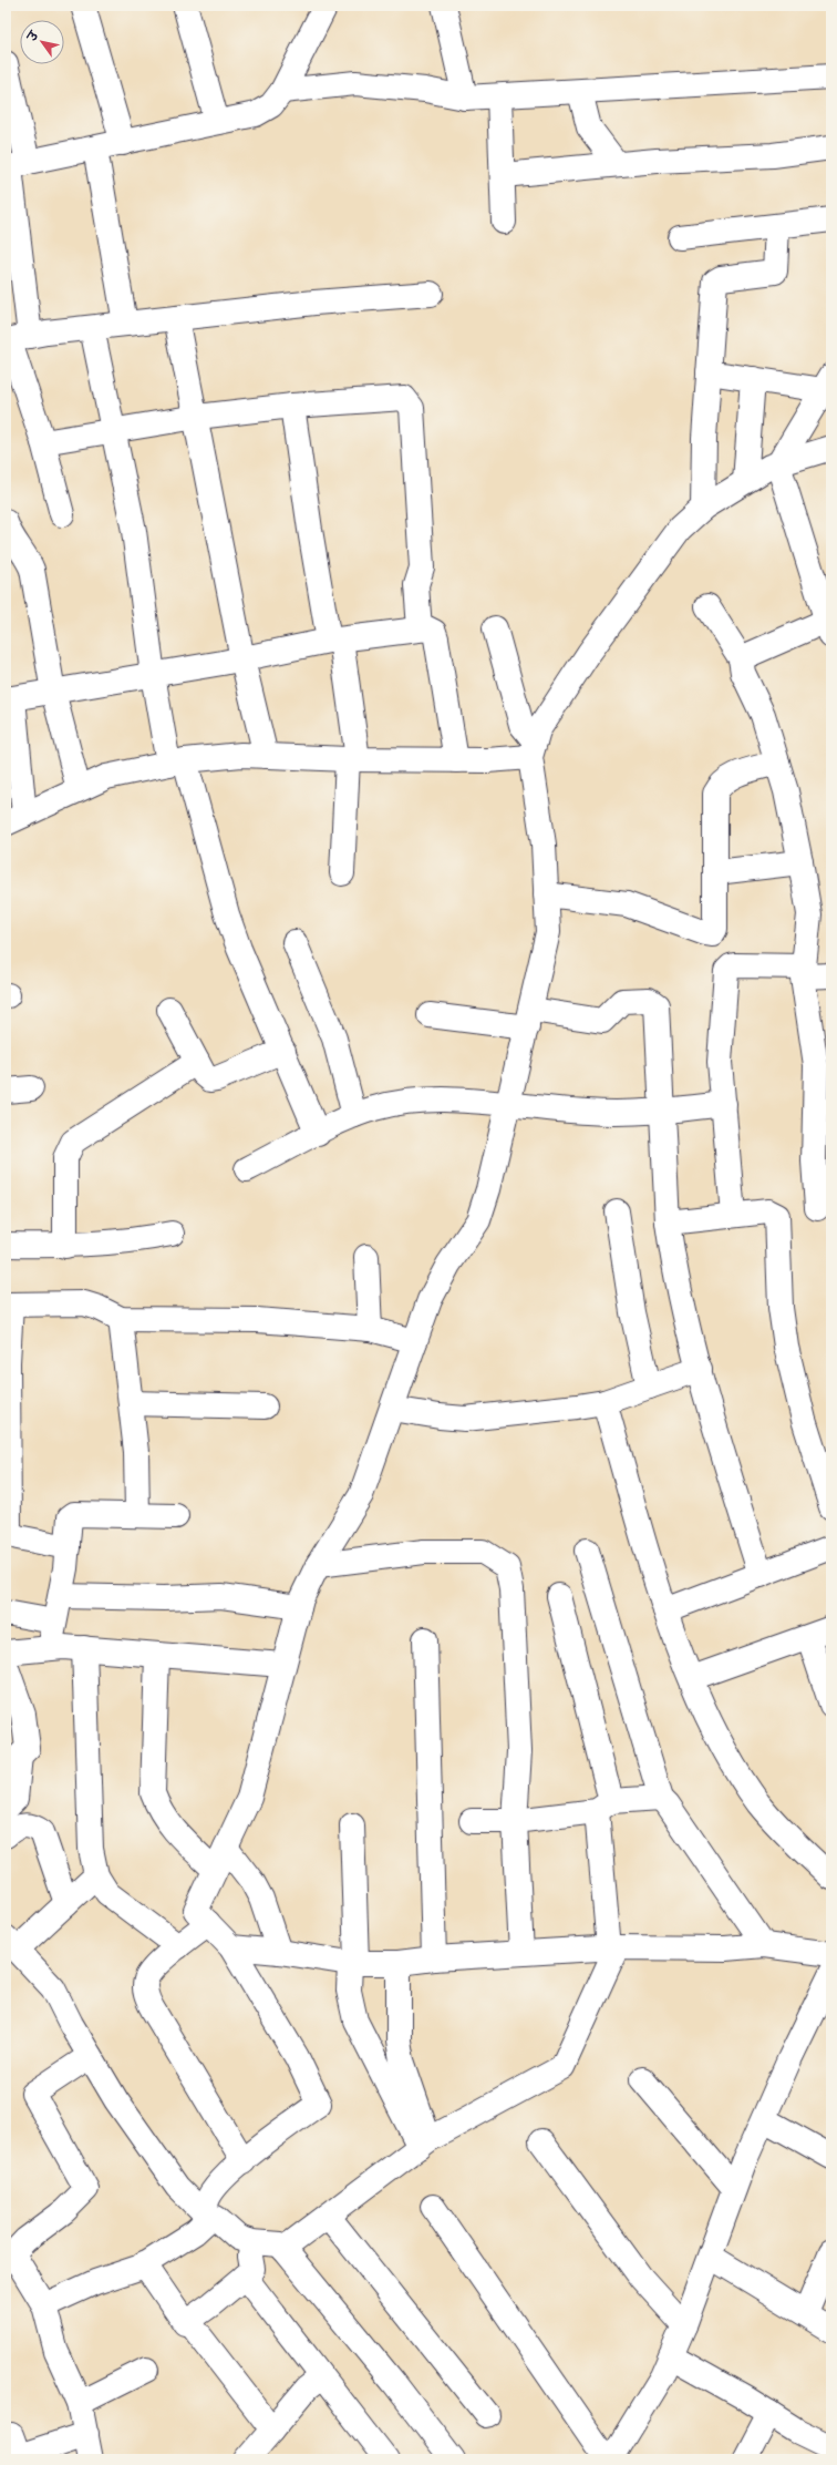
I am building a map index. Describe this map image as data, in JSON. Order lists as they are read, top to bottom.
{
  "north": "top left"
}
